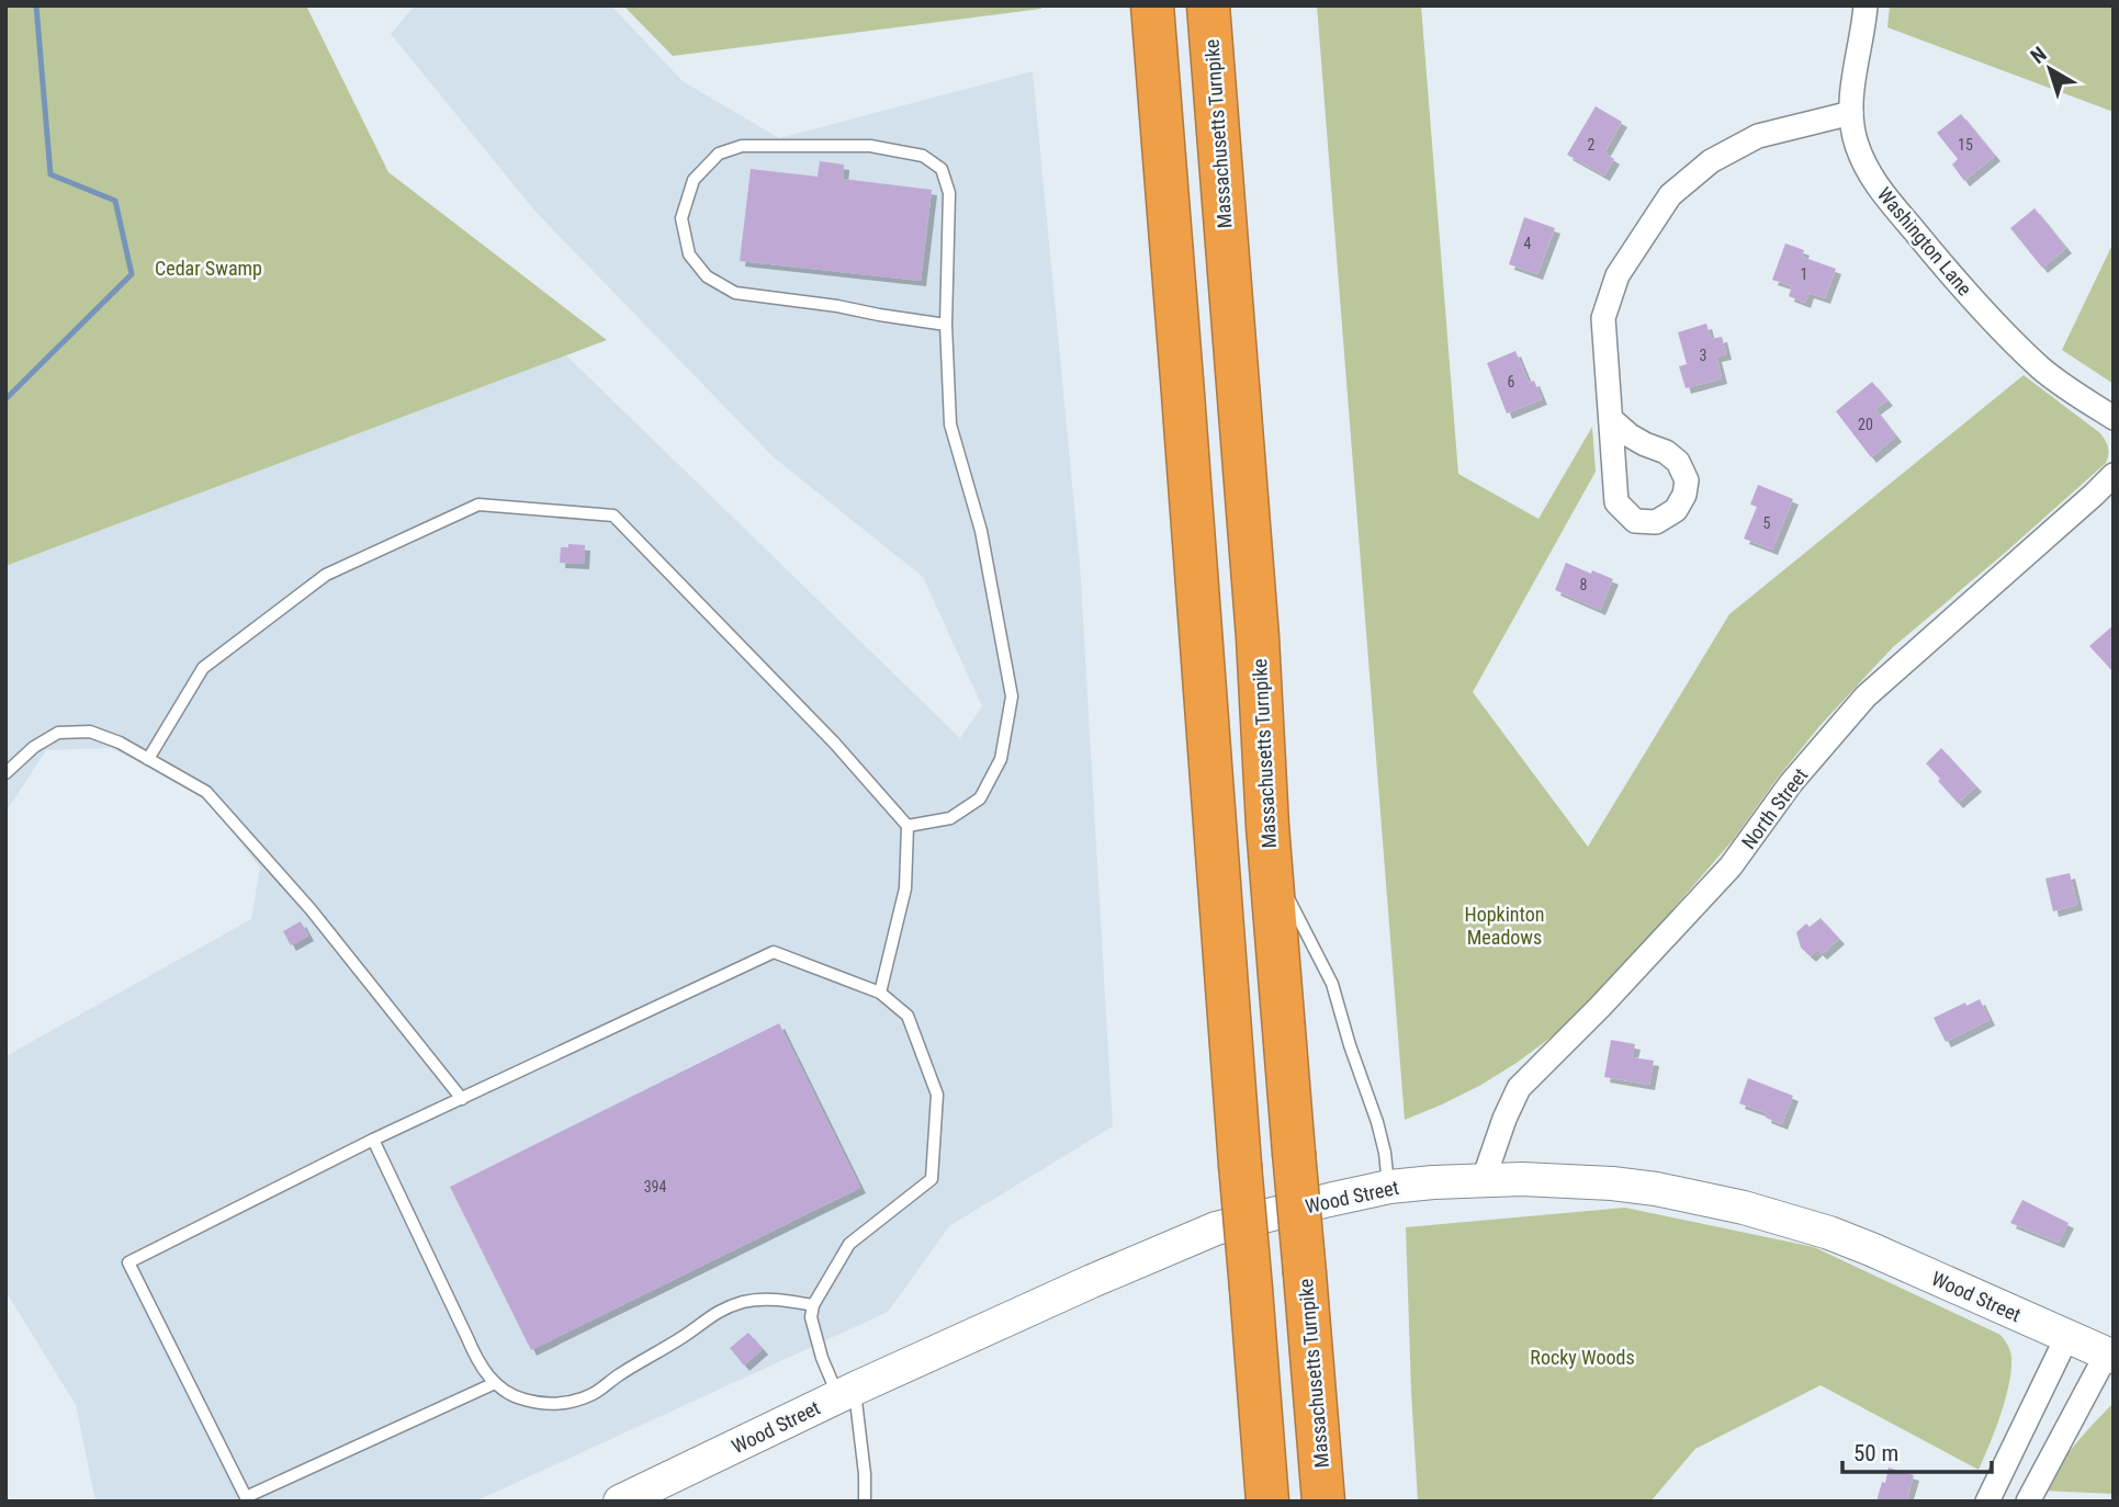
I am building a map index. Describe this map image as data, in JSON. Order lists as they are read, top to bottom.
{
  "streets": {
    "highway": ["Massachusetts Turnpike"],
    "main road": ["Wood Street"],
    "street": ["Washington Lane", "North Street"]
  },
  "crossings": [
    ["North Street", "Wood Street"]
  ],
  "parks": ["Cedar Swamp", "Hopkinton Meadows", "Rocky Woods"],
  "house_numbers": [
    "2",
    "15",
    "4",
    "1",
    "3",
    "6",
    "20",
    "5",
    "8",
    "394"
  ],
  "scale_bar": "50 m",
  "north": "top left"
}
